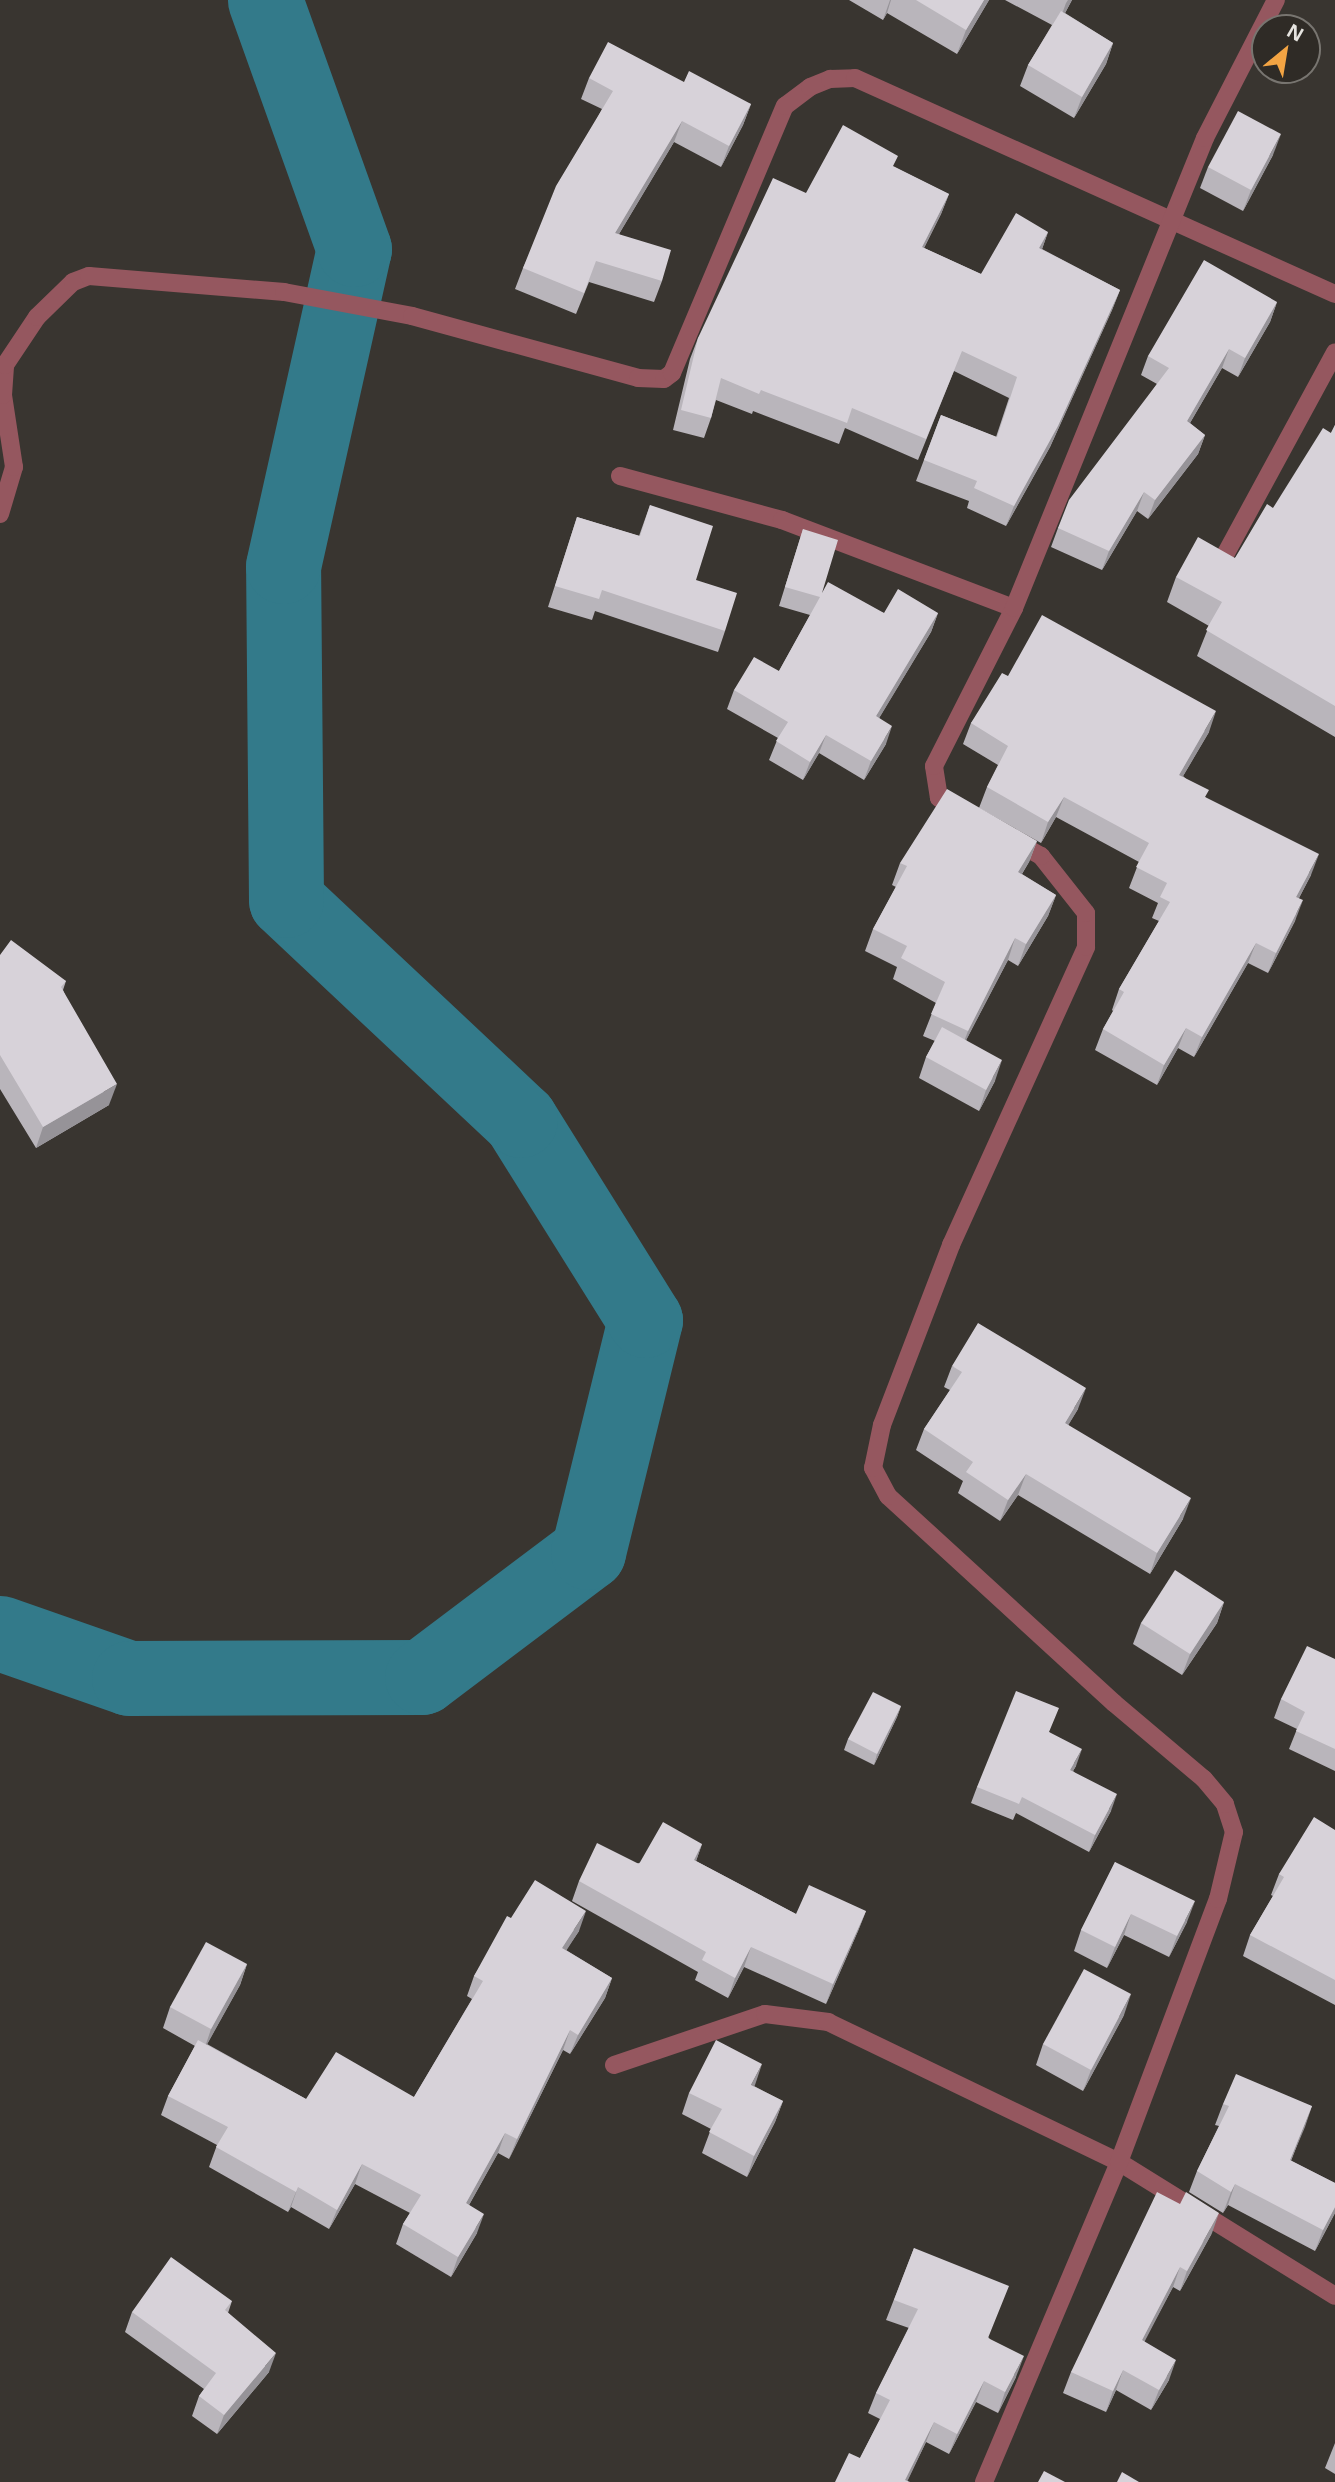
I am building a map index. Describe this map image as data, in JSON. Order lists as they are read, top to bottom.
{
  "north": "top right"
}
